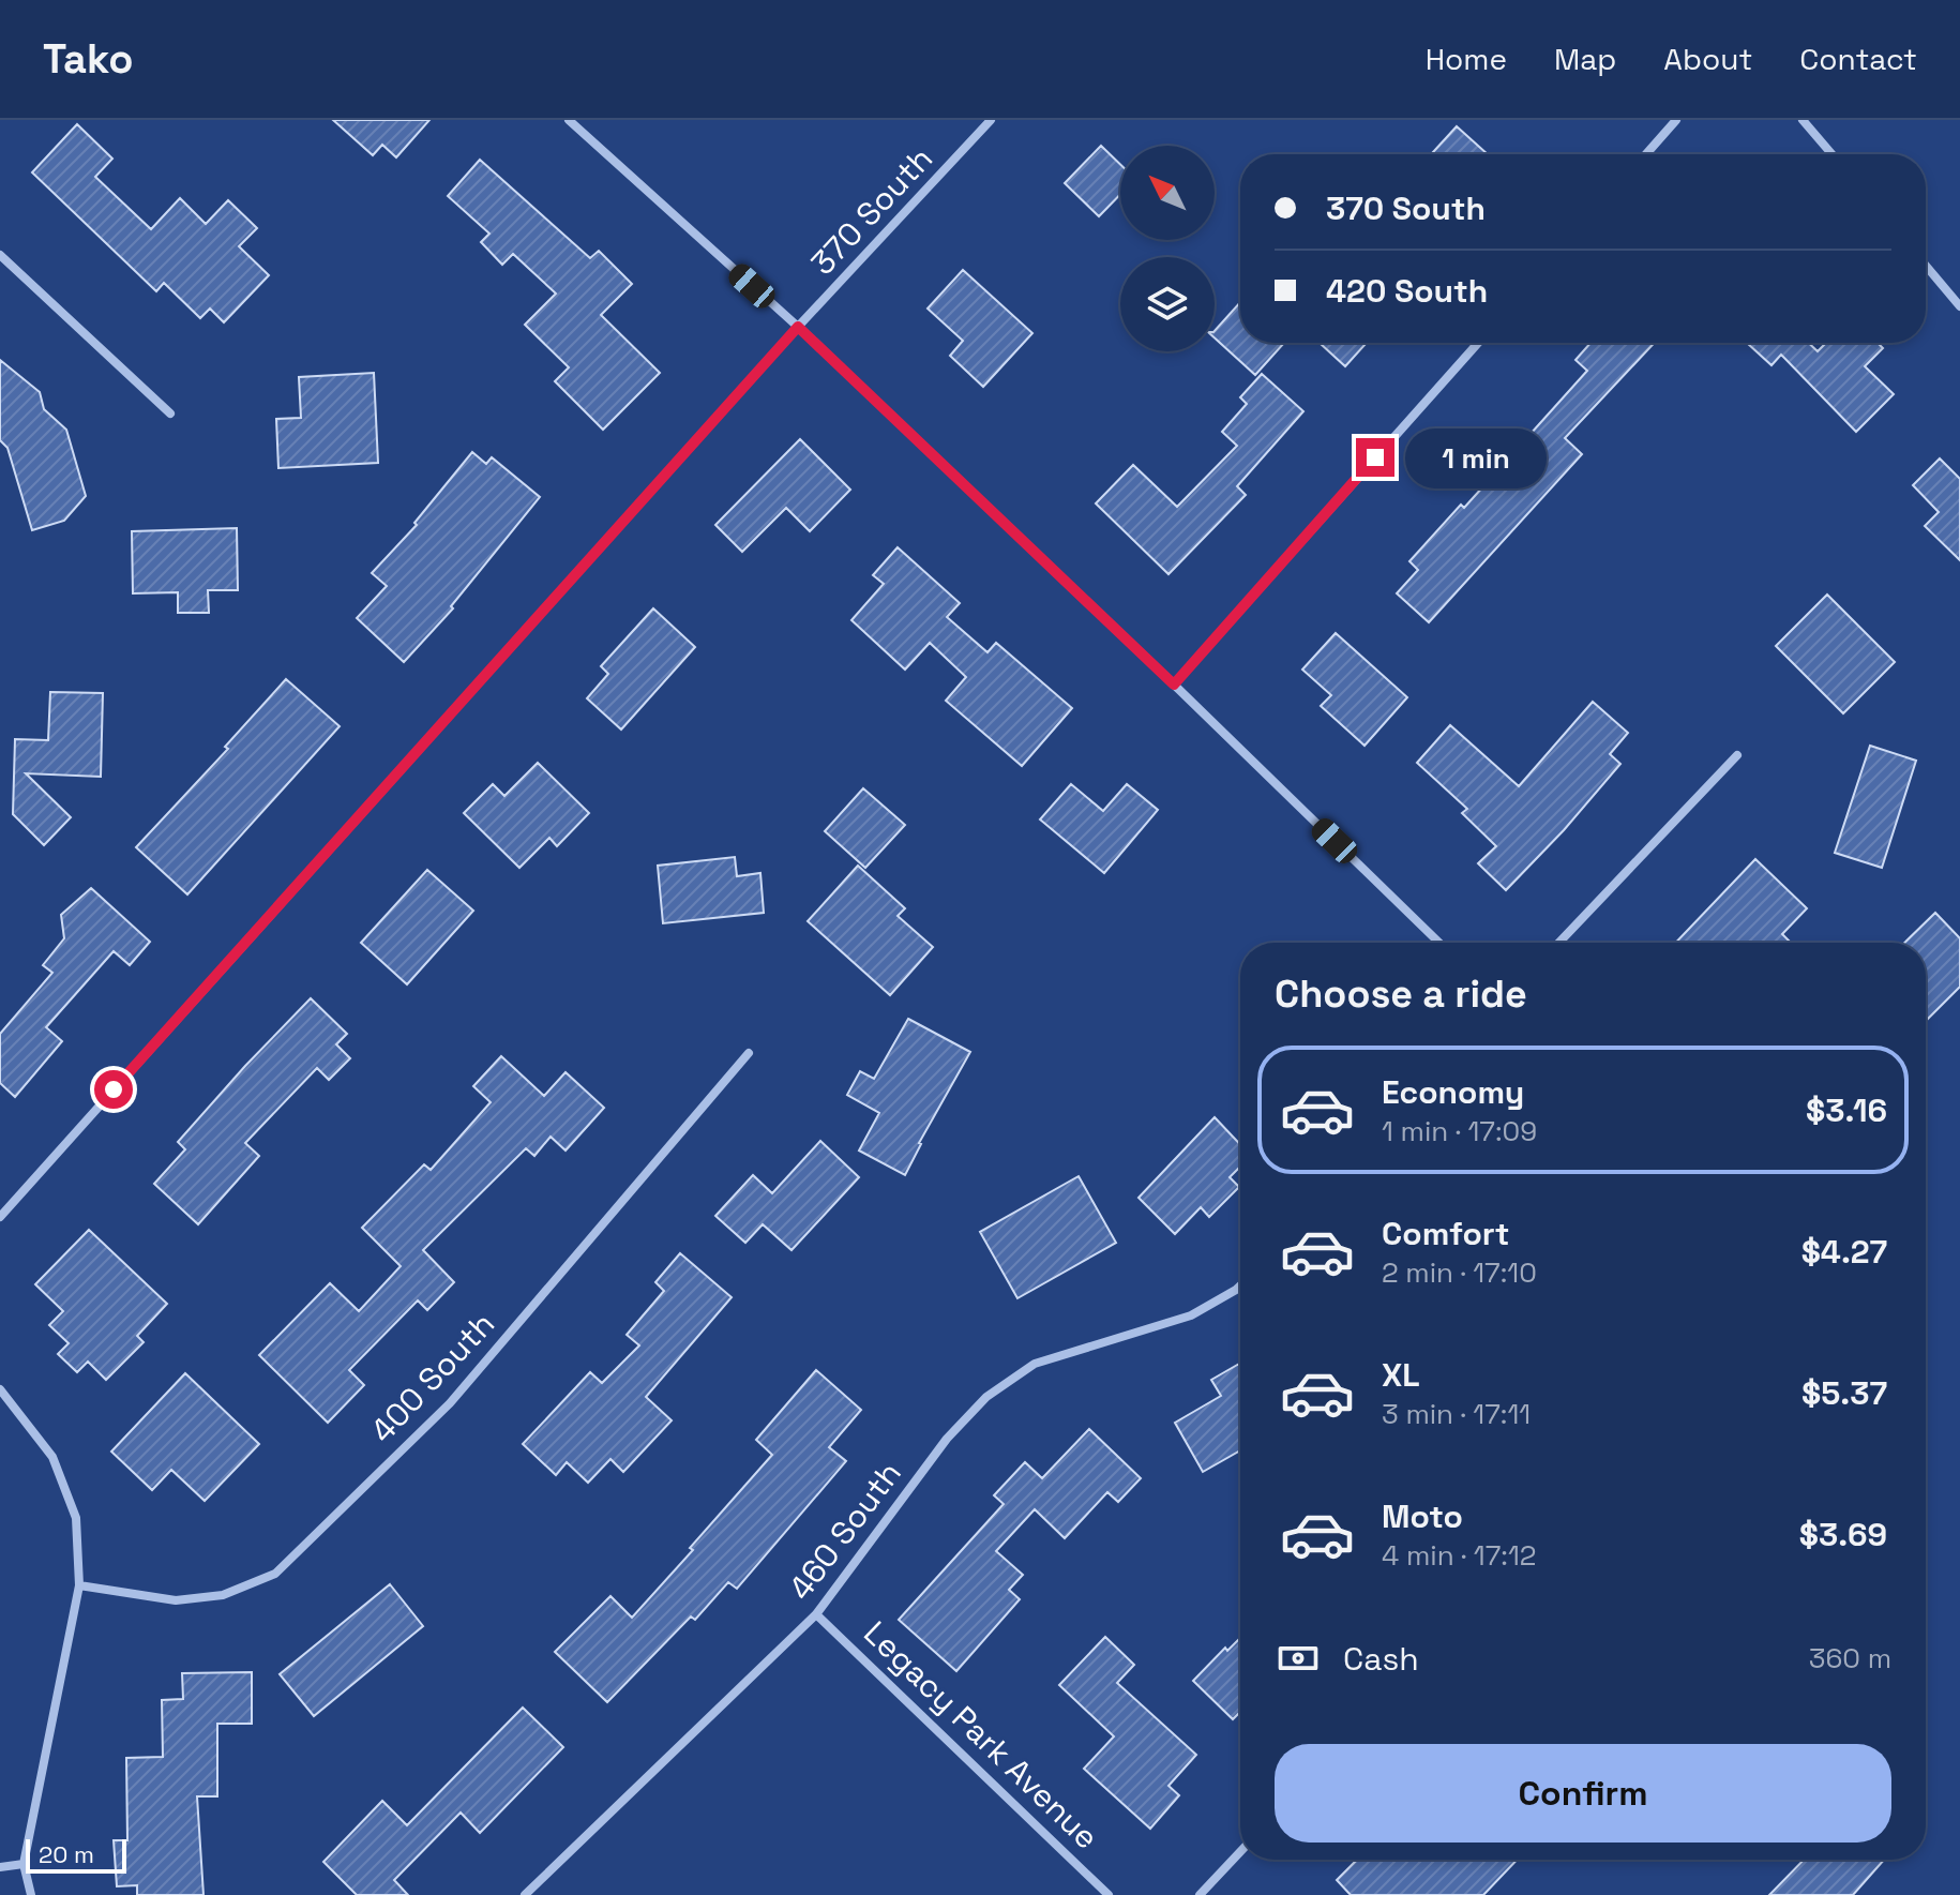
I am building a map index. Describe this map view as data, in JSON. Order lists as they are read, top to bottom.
{
  "streets": {
    "street": [
      "370 South",
      "400 South",
      "460 South",
      "Legacy Park Avenue"
    ]
  },
  "crossings": [
    ["460 South", "Legacy Park Avenue"]
  ],
  "scale_bar": "20 m",
  "north": "top left",
  "page": {
    "header": "Tako",
    "nav": [
      "Home",
      "Map",
      "About",
      "Contact"
    ],
    "banner": ["370 South", "420 South"],
    "bubble": "1 min",
    "heading": "Choose a ride",
    "list": [
      {
        "name": "Economy",
        "note": "1 min · 17:09",
        "value": "$3.16"
      },
      {
        "name": "Comfort",
        "note": "2 min · 17:10",
        "value": "$4.27"
      },
      {
        "name": "XL",
        "note": "3 min · 17:11",
        "value": "$5.37"
      },
      {
        "name": "Moto",
        "note": "4 min · 17:12",
        "value": "$3.69"
      }
    ],
    "pay": ["Cash", "360 m"],
    "buttons": "Confirm",
    "scale": "20 m"
  }
}
